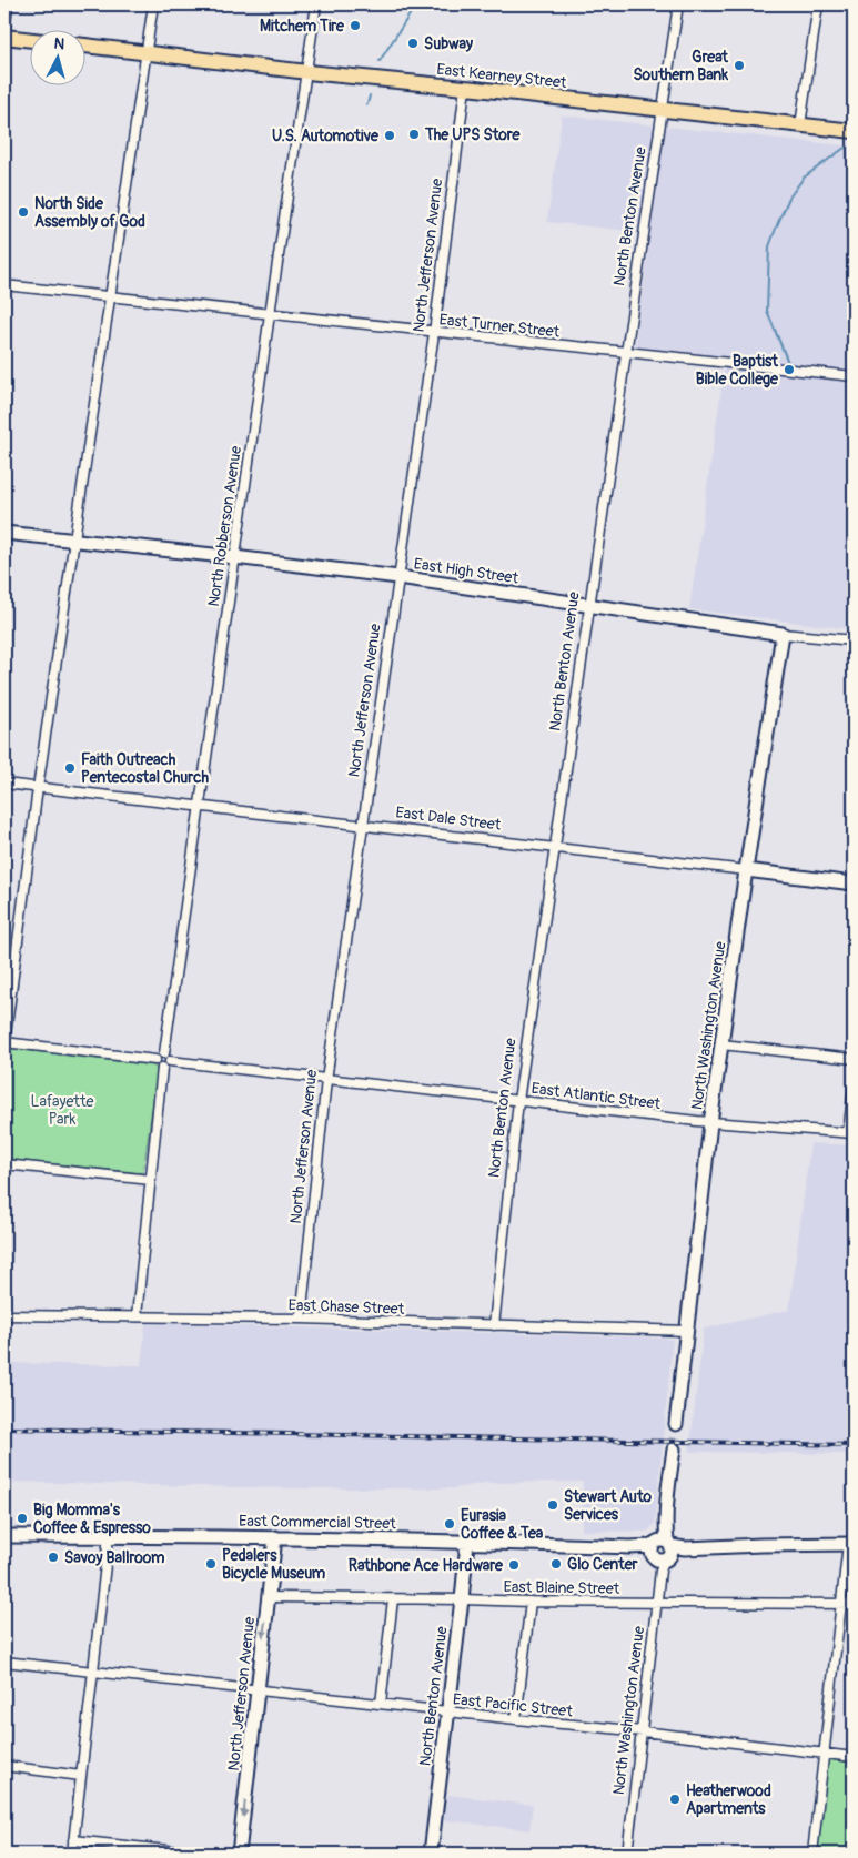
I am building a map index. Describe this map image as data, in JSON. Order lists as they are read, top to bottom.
{
  "streets": {
    "main road": ["East Kearney Street"],
    "street": [
      "North Benton Avenue",
      "North Jefferson Avenue",
      "East Turner Street",
      "North Robberson Avenue",
      "East High Street",
      "East Dale Street",
      "North Washington Avenue",
      "East Atlantic Street",
      "East Chase Street",
      "East Commercial Street",
      "East Blaine Street",
      "East Pacific Street"
    ]
  },
  "crossings": [
    ["East Kearney Street", "North Benton Avenue"],
    ["East Kearney Street", "North Jefferson Avenue"],
    ["East Kearney Street", "North Robberson Avenue"],
    ["North Benton Avenue", "East Turner Street"],
    ["North Benton Avenue", "East High Street"],
    ["North Benton Avenue", "East Dale Street"],
    ["North Benton Avenue", "East Atlantic Street"],
    ["North Benton Avenue", "East Chase Street"],
    ["North Benton Avenue", "East Commercial Street"],
    ["North Benton Avenue", "East Blaine Street"],
    ["North Benton Avenue", "East Pacific Street"],
    ["North Jefferson Avenue", "East Turner Street"],
    ["North Jefferson Avenue", "East High Street"],
    ["North Jefferson Avenue", "East Dale Street"],
    ["North Jefferson Avenue", "East Atlantic Street"],
    ["North Jefferson Avenue", "East Chase Street"],
    ["North Jefferson Avenue", "East Commercial Street"],
    ["North Jefferson Avenue", "East Blaine Street"],
    ["North Jefferson Avenue", "East Pacific Street"],
    ["East Turner Street", "North Robberson Avenue"],
    ["North Robberson Avenue", "East High Street"],
    ["North Robberson Avenue", "East Dale Street"],
    ["North Robberson Avenue", "East Atlantic Street"],
    ["East High Street", "North Washington Avenue"],
    ["East Dale Street", "North Washington Avenue"],
    ["North Washington Avenue", "East Atlantic Street"],
    ["North Washington Avenue", "East Chase Street"],
    ["North Washington Avenue", "East Commercial Street"],
    ["North Washington Avenue", "East Blaine Street"],
    ["North Washington Avenue", "East Pacific Street"]
  ],
  "parks": ["Lafayette Park"],
  "places": [
    "Mitchem Tire",
    "Subway",
    "Great Southern Bank",
    "The UPS Store",
    "U.S. Automotive",
    "North Side Assembly of God",
    "Baptist Bible College",
    "Faith Outreach Pentecostal Church",
    "Stewart Auto Services",
    "Big Momma's Coffee & Espresso",
    "Eurasia Coffee & Tea",
    "Savoy Ballroom",
    "Pedalers Bicycle Museum",
    "Glo Center",
    "Rathbone Ace Hardware",
    "Heatherwood Apartments"
  ],
  "north": "top"
}
